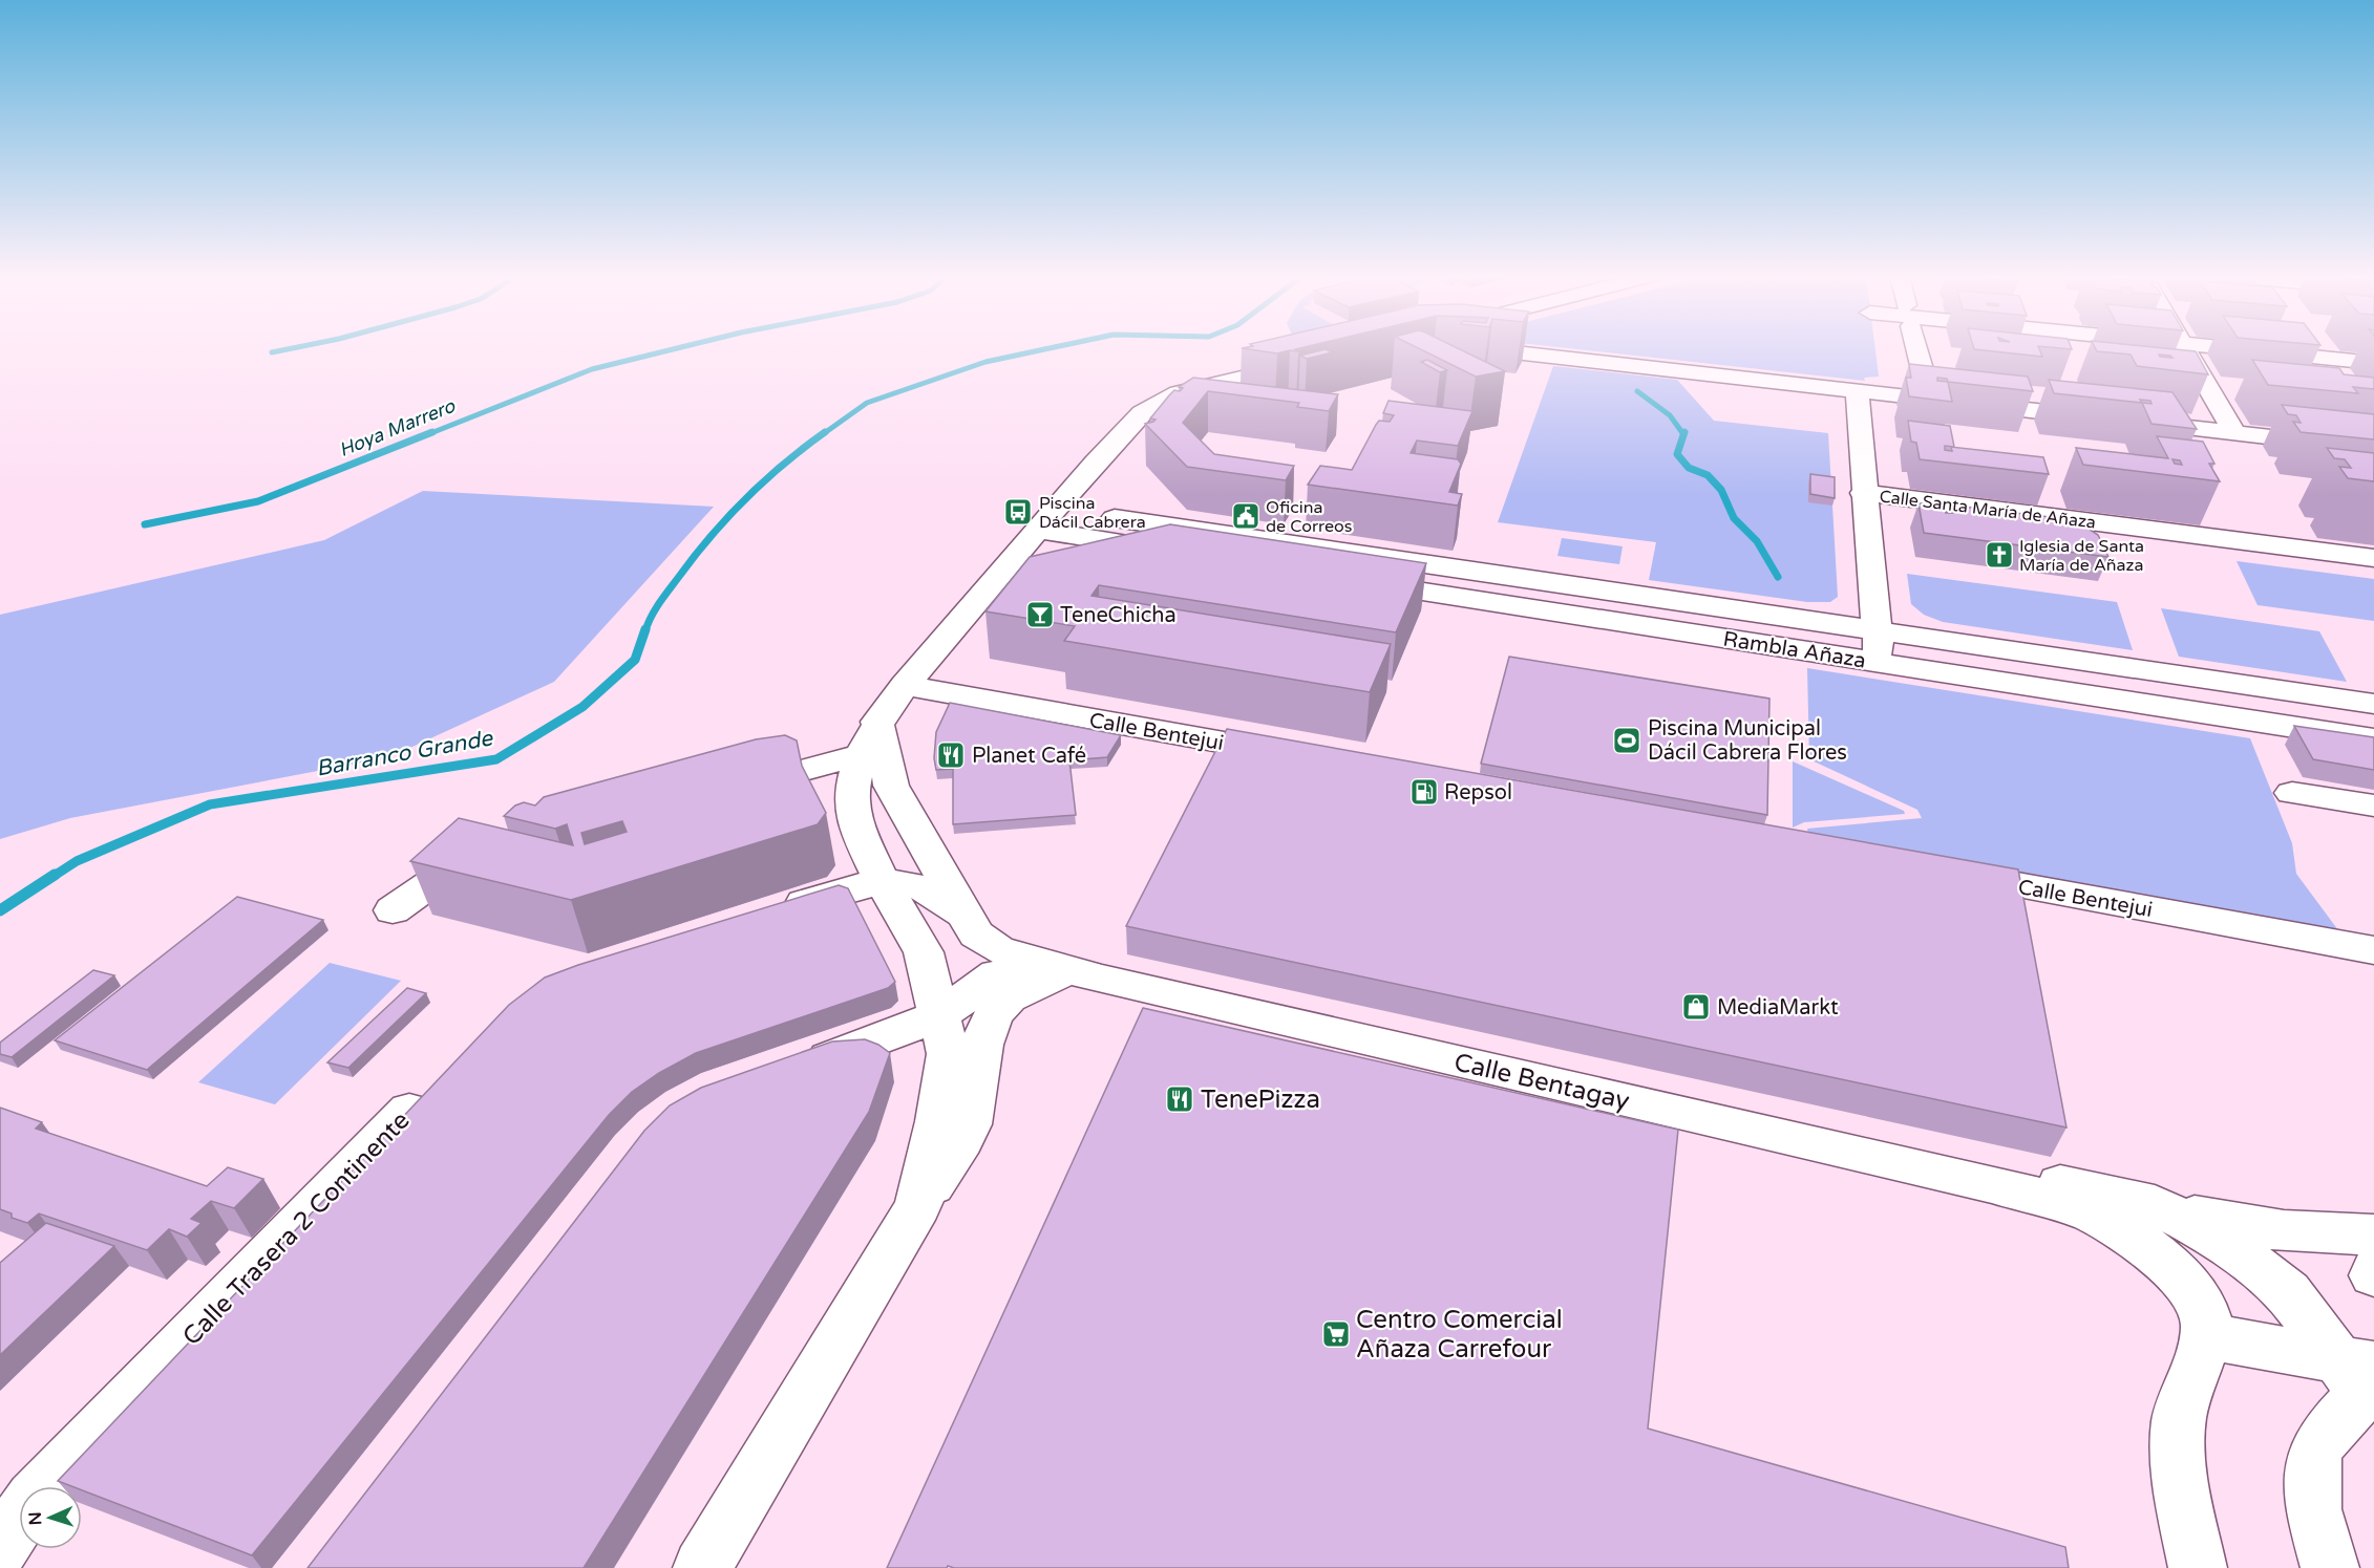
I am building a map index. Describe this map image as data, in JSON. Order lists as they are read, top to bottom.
{
  "streets": {
    "street": [
      "Calle Santa María de Añaza",
      "Rambla Añaza",
      "Calle Bentejui",
      "Calle Bentagay",
      "Calle Trasera 2 Continente"
    ]
  },
  "water": ["Hoya Marrero", "Barranco Grande"],
  "places": {
    "bus stop": ["Piscina Dácil Cabrera"],
    "public building": ["Oficina de Correos"],
    "church": ["Iglesia de Santa María de Añaza"],
    "bar": ["TeneChicha"],
    "sports": ["Piscina Municipal Dácil Cabrera Flores"],
    "restaurant": ["Planet Café", "TenePizza"],
    "fuel station": ["Repsol"],
    "shop": ["MediaMarkt"],
    "supermarket": ["Centro Comercial Añaza Carrefour"]
  },
  "north": "left"
}
